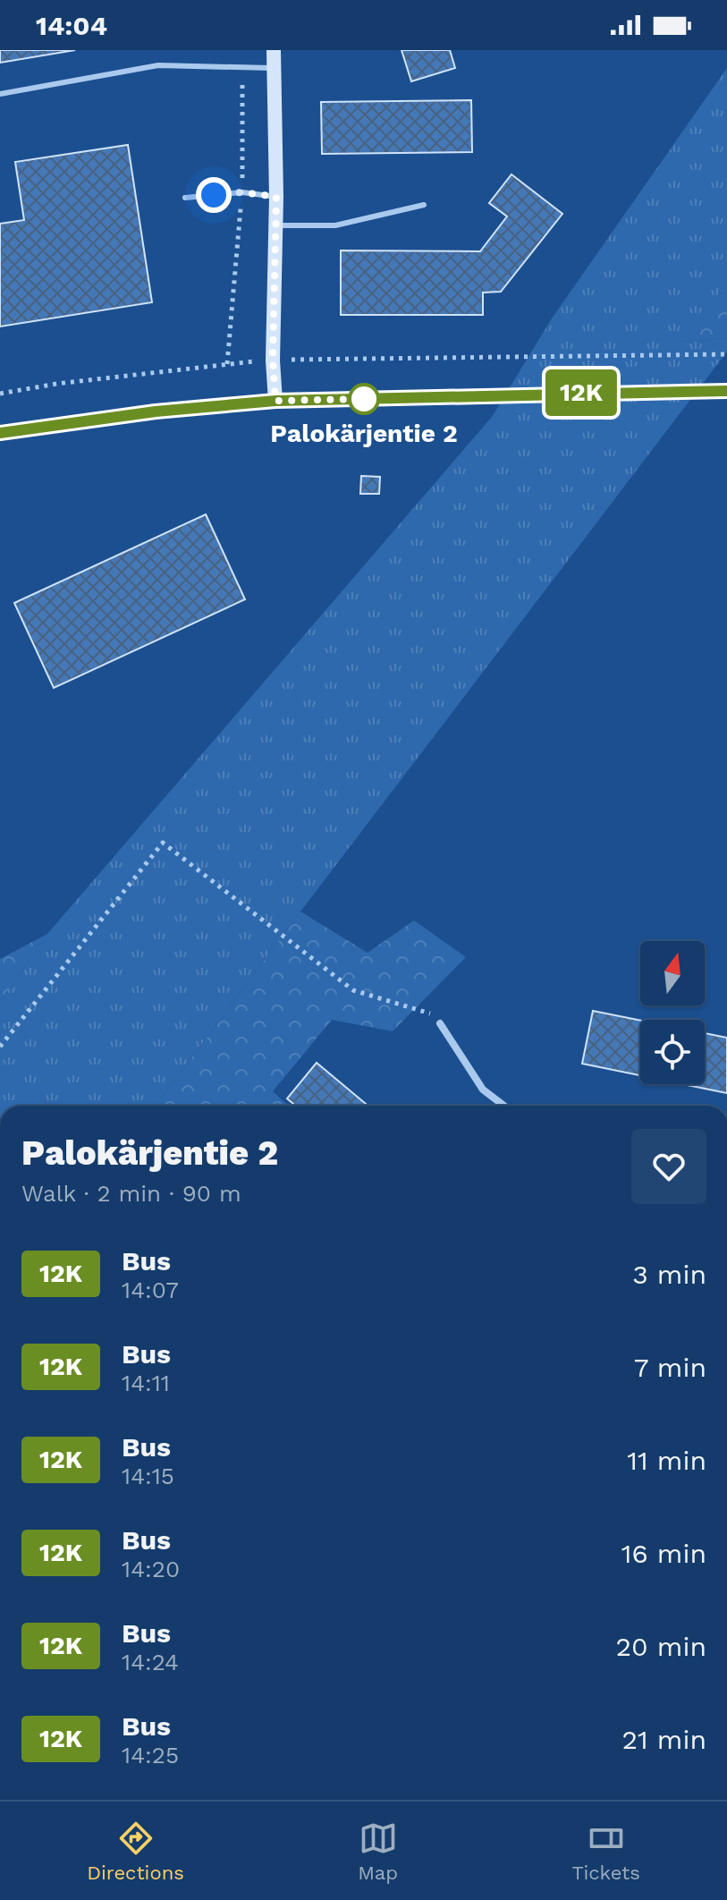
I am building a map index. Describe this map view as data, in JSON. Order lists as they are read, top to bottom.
{
  "places": ["Palokärjentie 2"],
  "lines": ["bus line 12K"],
  "north": "top",
  "page": {
    "status": "14:04",
    "on_map": "12K",
    "heading": ["Palokärjentie 2", "Walk · 2 min · 90 m"],
    "list": [
      {
        "mark": "12K",
        "name": "Bus",
        "note": "14:07",
        "value": "3 min"
      },
      {
        "mark": "12K",
        "name": "Bus",
        "note": "14:11",
        "value": "7 min"
      },
      {
        "mark": "12K",
        "name": "Bus",
        "note": "14:15",
        "value": "11 min"
      },
      {
        "mark": "12K",
        "name": "Bus",
        "note": "14:20",
        "value": "16 min"
      },
      {
        "mark": "12K",
        "name": "Bus",
        "note": "14:24",
        "value": "20 min"
      },
      {
        "mark": "12K",
        "name": "Bus",
        "note": "14:25",
        "value": "21 min"
      }
    ],
    "tabs": ["Directions", "Map", "Tickets"]
  }
}
